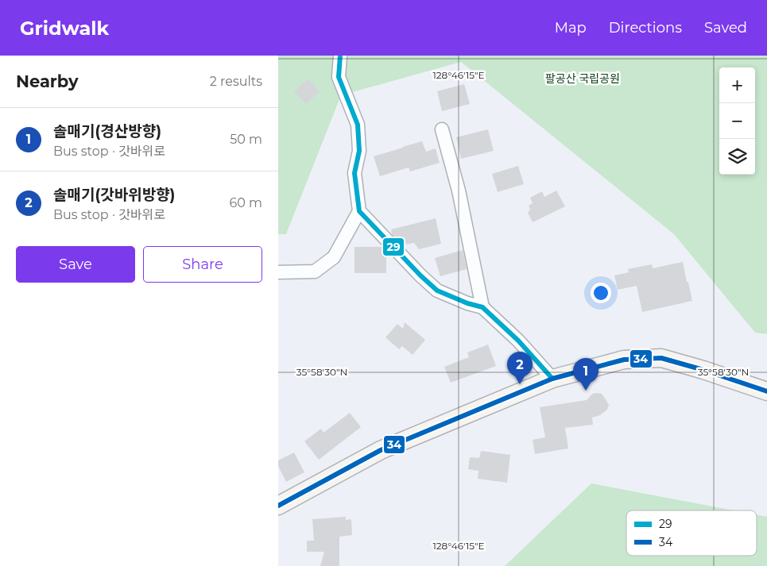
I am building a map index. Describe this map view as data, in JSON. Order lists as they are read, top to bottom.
{
  "parks": ["팔공산 국립공원"],
  "lines": ["transit line 29", "transit line 34"],
  "legend": ["29", "34"],
  "page": {
    "header": "Gridwalk",
    "nav": ["Map", "Directions", "Saved"],
    "heading": ["Nearby", "2 results"],
    "map_buttons": ["+", "−"],
    "list": [
      {
        "mark": "1",
        "name": "솔매기(경산방향)",
        "note": "Bus stop · 갓바위로",
        "value": "50 m"
      },
      {
        "mark": "2",
        "name": "솔매기(갓바위방향)",
        "note": "Bus stop · 갓바위로",
        "value": "60 m"
      }
    ],
    "buttons": ["Save", "Share"],
    "pins": ["2", "1"]
  },
  "coordinates": ["128°46'15\"E", "35°58'30\"N"]
}
